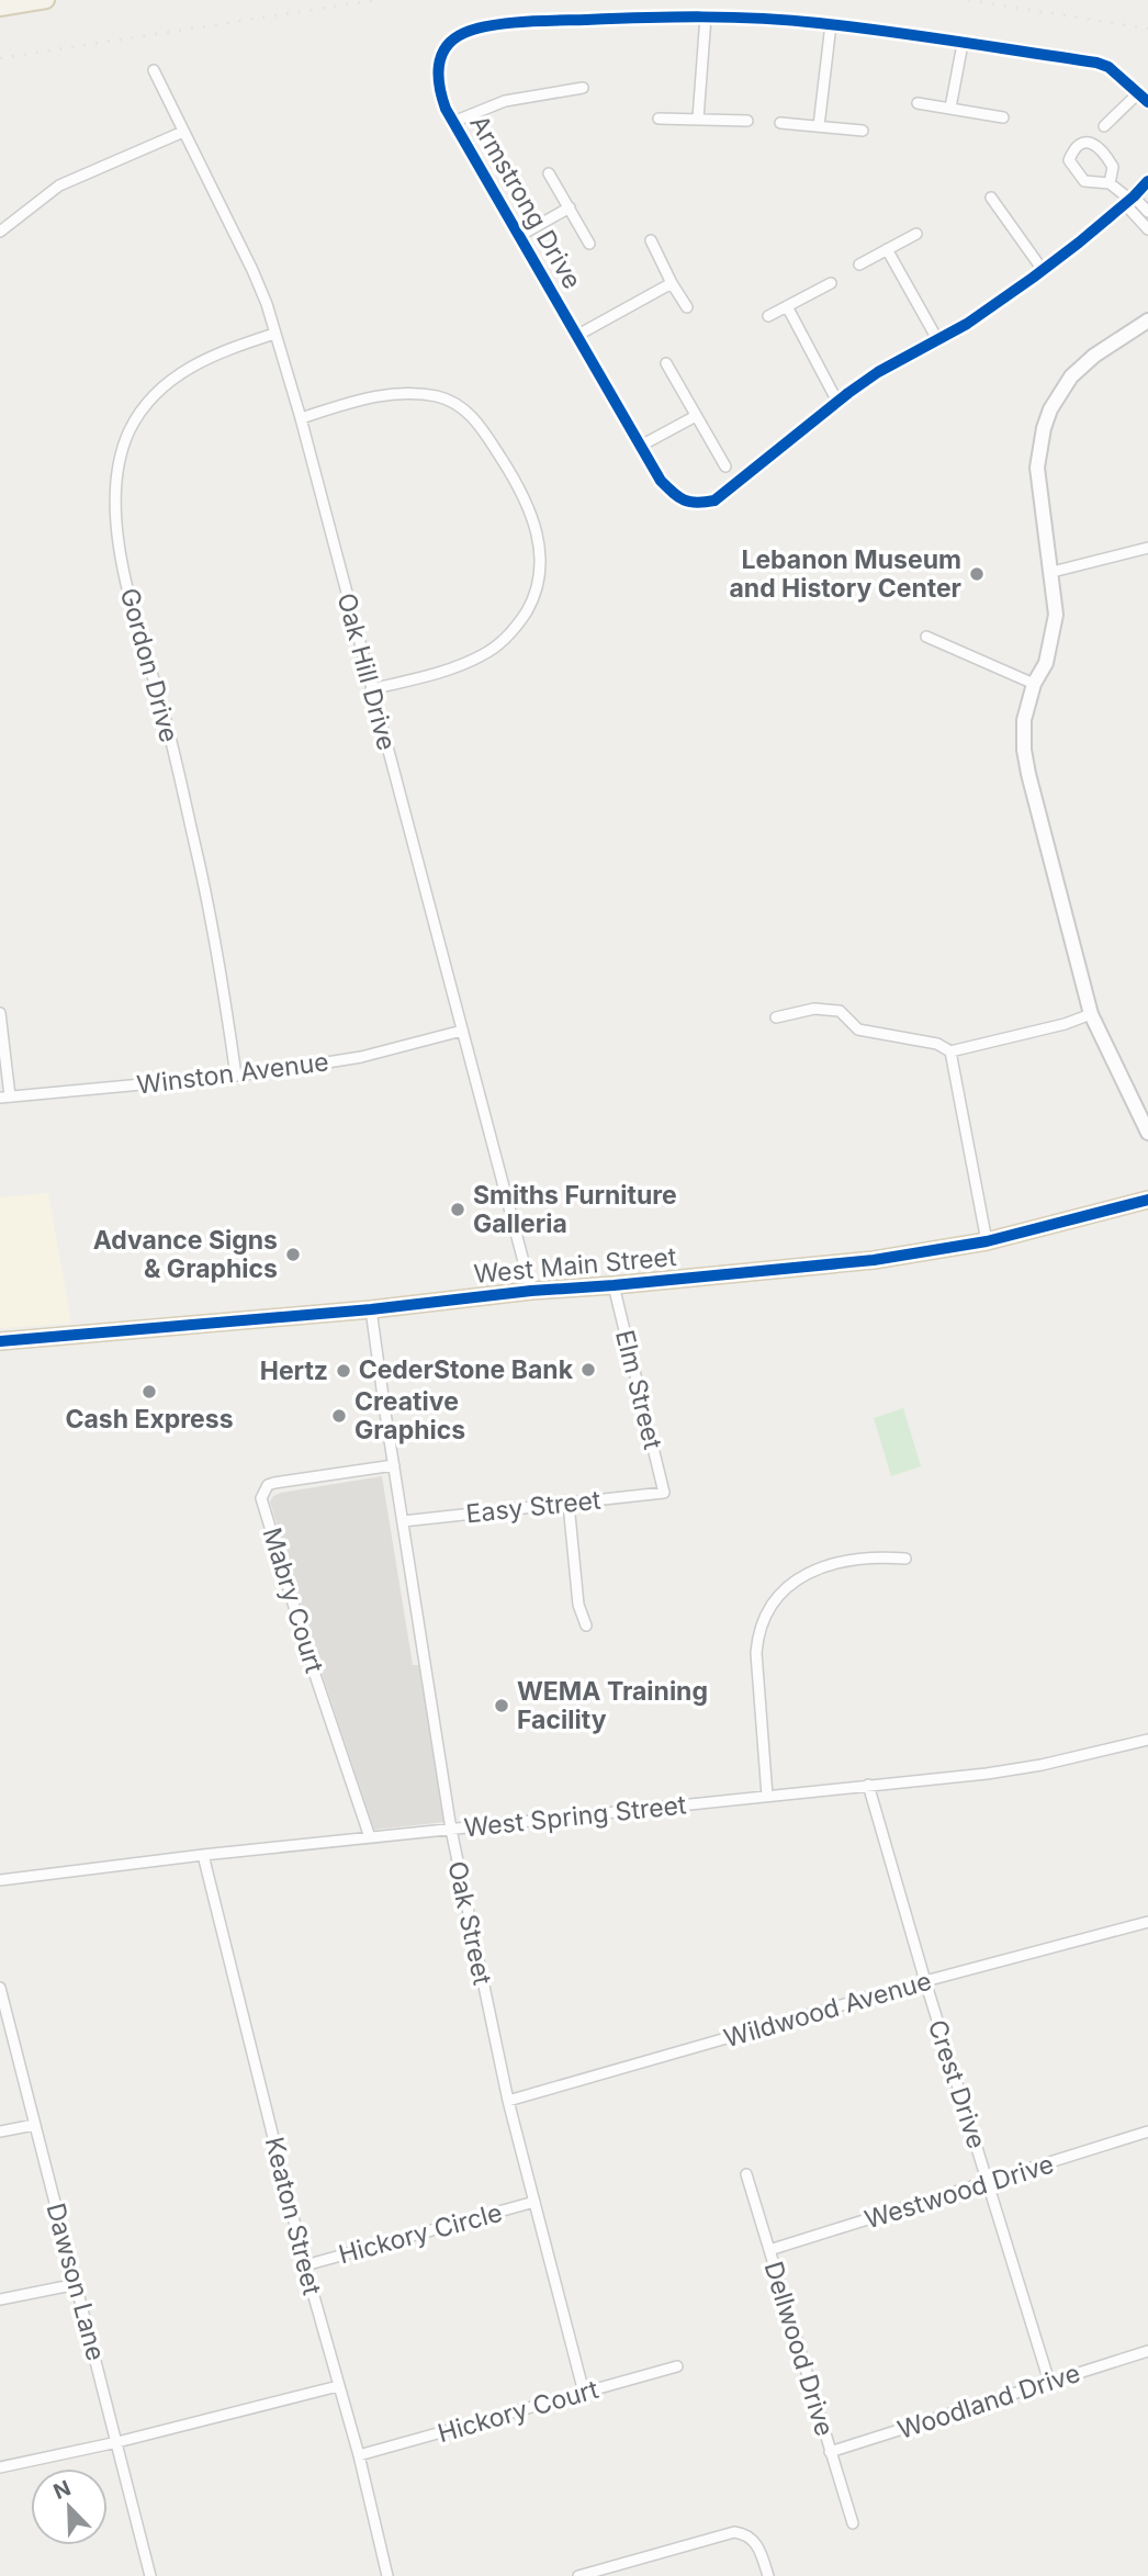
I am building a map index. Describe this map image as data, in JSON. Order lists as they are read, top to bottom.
{
  "streets": {
    "main road": ["West Main Street"],
    "street": [
      "Armstrong Drive",
      "Gordon Drive",
      "Oak Hill Drive",
      "Winston Avenue",
      "Elm Street",
      "Easy Street",
      "Mabry Court",
      "West Spring Street",
      "Oak Street",
      "Wildwood Avenue",
      "Crest Drive",
      "Westwood Drive",
      "Keaton Street",
      "Hickory Circle",
      "Dawson Lane",
      "Dellwood Drive",
      "Woodland Drive",
      "Hickory Court"
    ]
  },
  "crossings": [
    ["Gordon Drive", "Oak Hill Drive"],
    ["Gordon Drive", "Winston Avenue"],
    ["Oak Hill Drive", "Winston Avenue"],
    ["Oak Hill Drive", "West Main Street"],
    ["West Main Street", "Elm Street"],
    ["West Main Street", "Oak Street"],
    ["Elm Street", "Easy Street"],
    ["Easy Street", "Oak Street"],
    ["Mabry Court", "West Spring Street"],
    ["Mabry Court", "Oak Street"],
    ["West Spring Street", "Oak Street"],
    ["West Spring Street", "Crest Drive"],
    ["West Spring Street", "Keaton Street"],
    ["Oak Street", "Wildwood Avenue"],
    ["Oak Street", "Hickory Circle"],
    ["Oak Street", "Hickory Court"],
    ["Wildwood Avenue", "Crest Drive"],
    ["Crest Drive", "Westwood Drive"],
    ["Crest Drive", "Woodland Drive"],
    ["Westwood Drive", "Dellwood Drive"],
    ["Keaton Street", "Hickory Circle"],
    ["Keaton Street", "Hickory Court"],
    ["Dellwood Drive", "Woodland Drive"]
  ],
  "places": [
    "Lebanon Museum and History Center",
    "Smiths Furniture Galleria",
    "Advance Signs & Graphics",
    "CederStone Bank",
    "Hertz",
    "Cash Express",
    "Creative Graphics",
    "WEMA Training Facility"
  ],
  "north": "top left"
}
